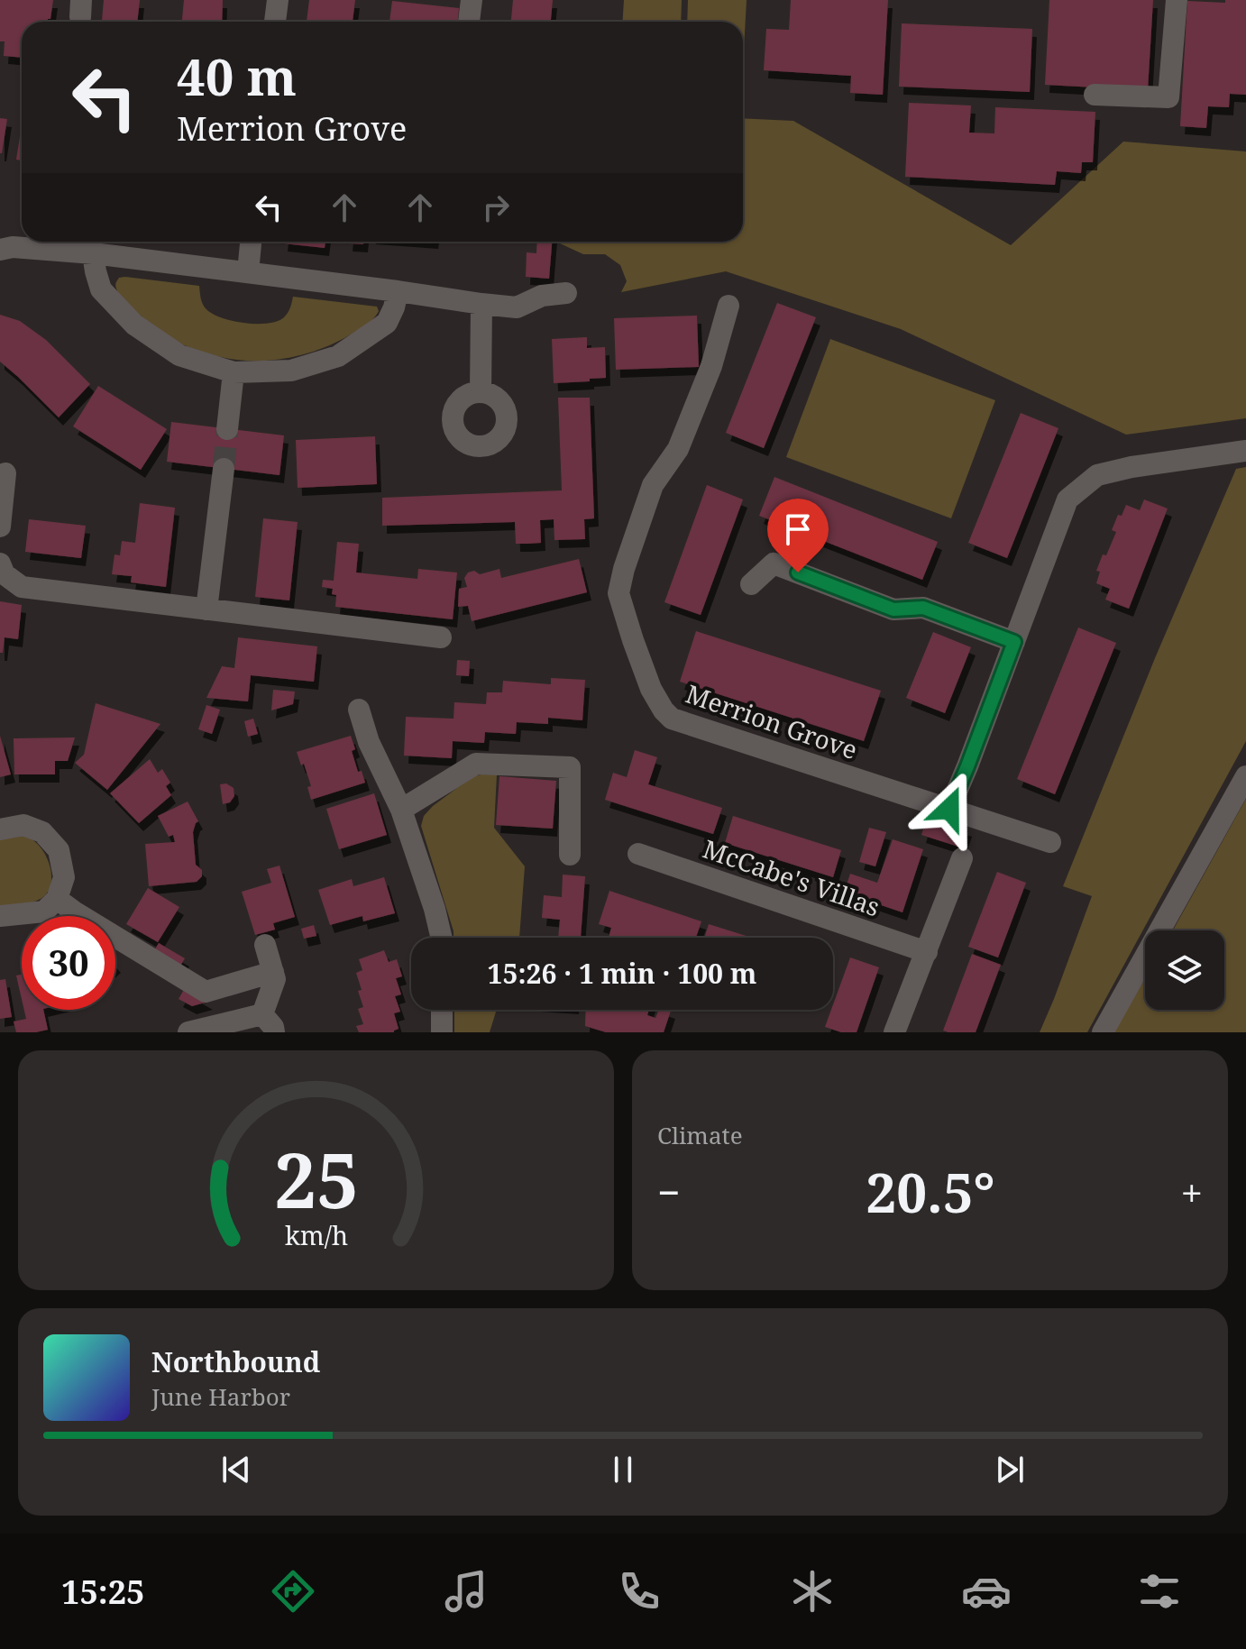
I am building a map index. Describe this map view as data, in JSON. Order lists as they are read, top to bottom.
{
  "streets": {
    "street": ["Merrion Grove", "McCabe's Villas"]
  },
  "page": {
    "turn": ["40 m", "Merrion Grove"],
    "limit": "30",
    "trip": "15:26 · 1 min · 100 m",
    "tile": "Climate",
    "heat": ["−", "20.5°", "+"],
    "song": ["Northbound", "June Harbor"],
    "tabs": "15:25",
    "gauge": ["25", "km/h"]
  }
}
